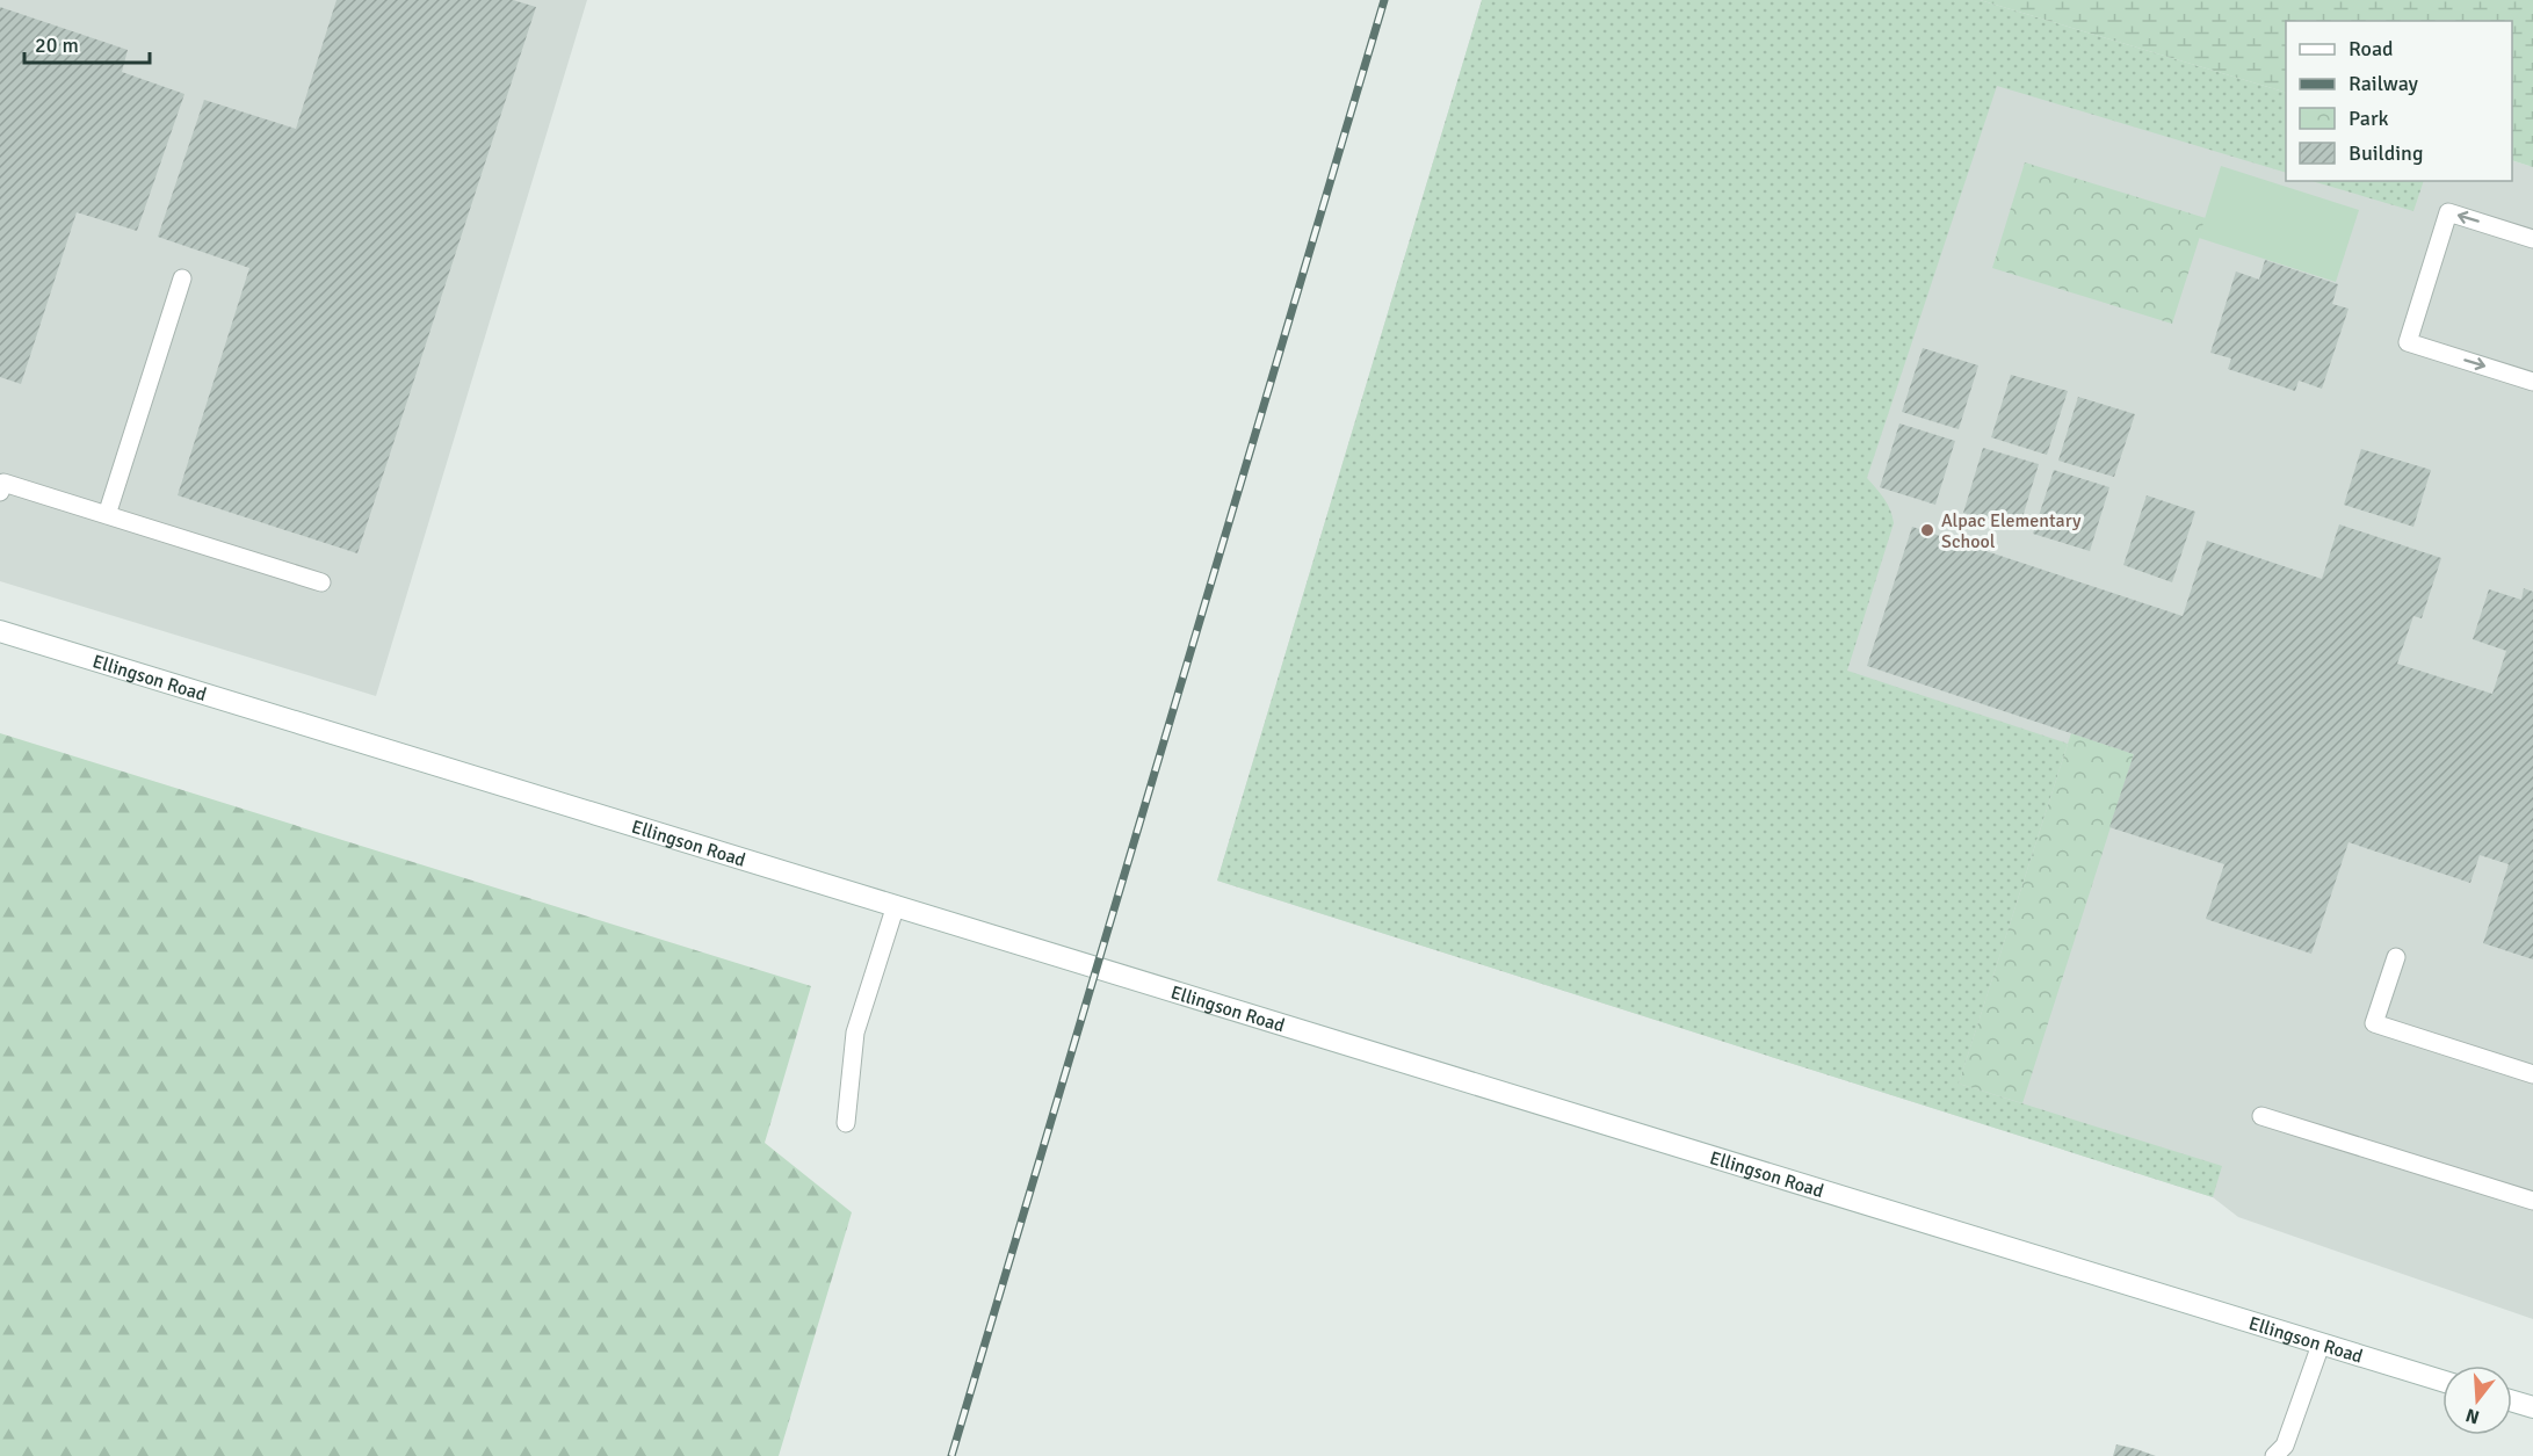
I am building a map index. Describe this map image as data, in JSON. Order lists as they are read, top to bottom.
{
  "streets": {
    "main road": ["Ellingson Road"]
  },
  "places": ["Alpac Elementary School"],
  "legend": [
    "Road",
    "Railway",
    "Park",
    "Building"
  ],
  "scale_bar": "20 m",
  "north": "bottom"
}
